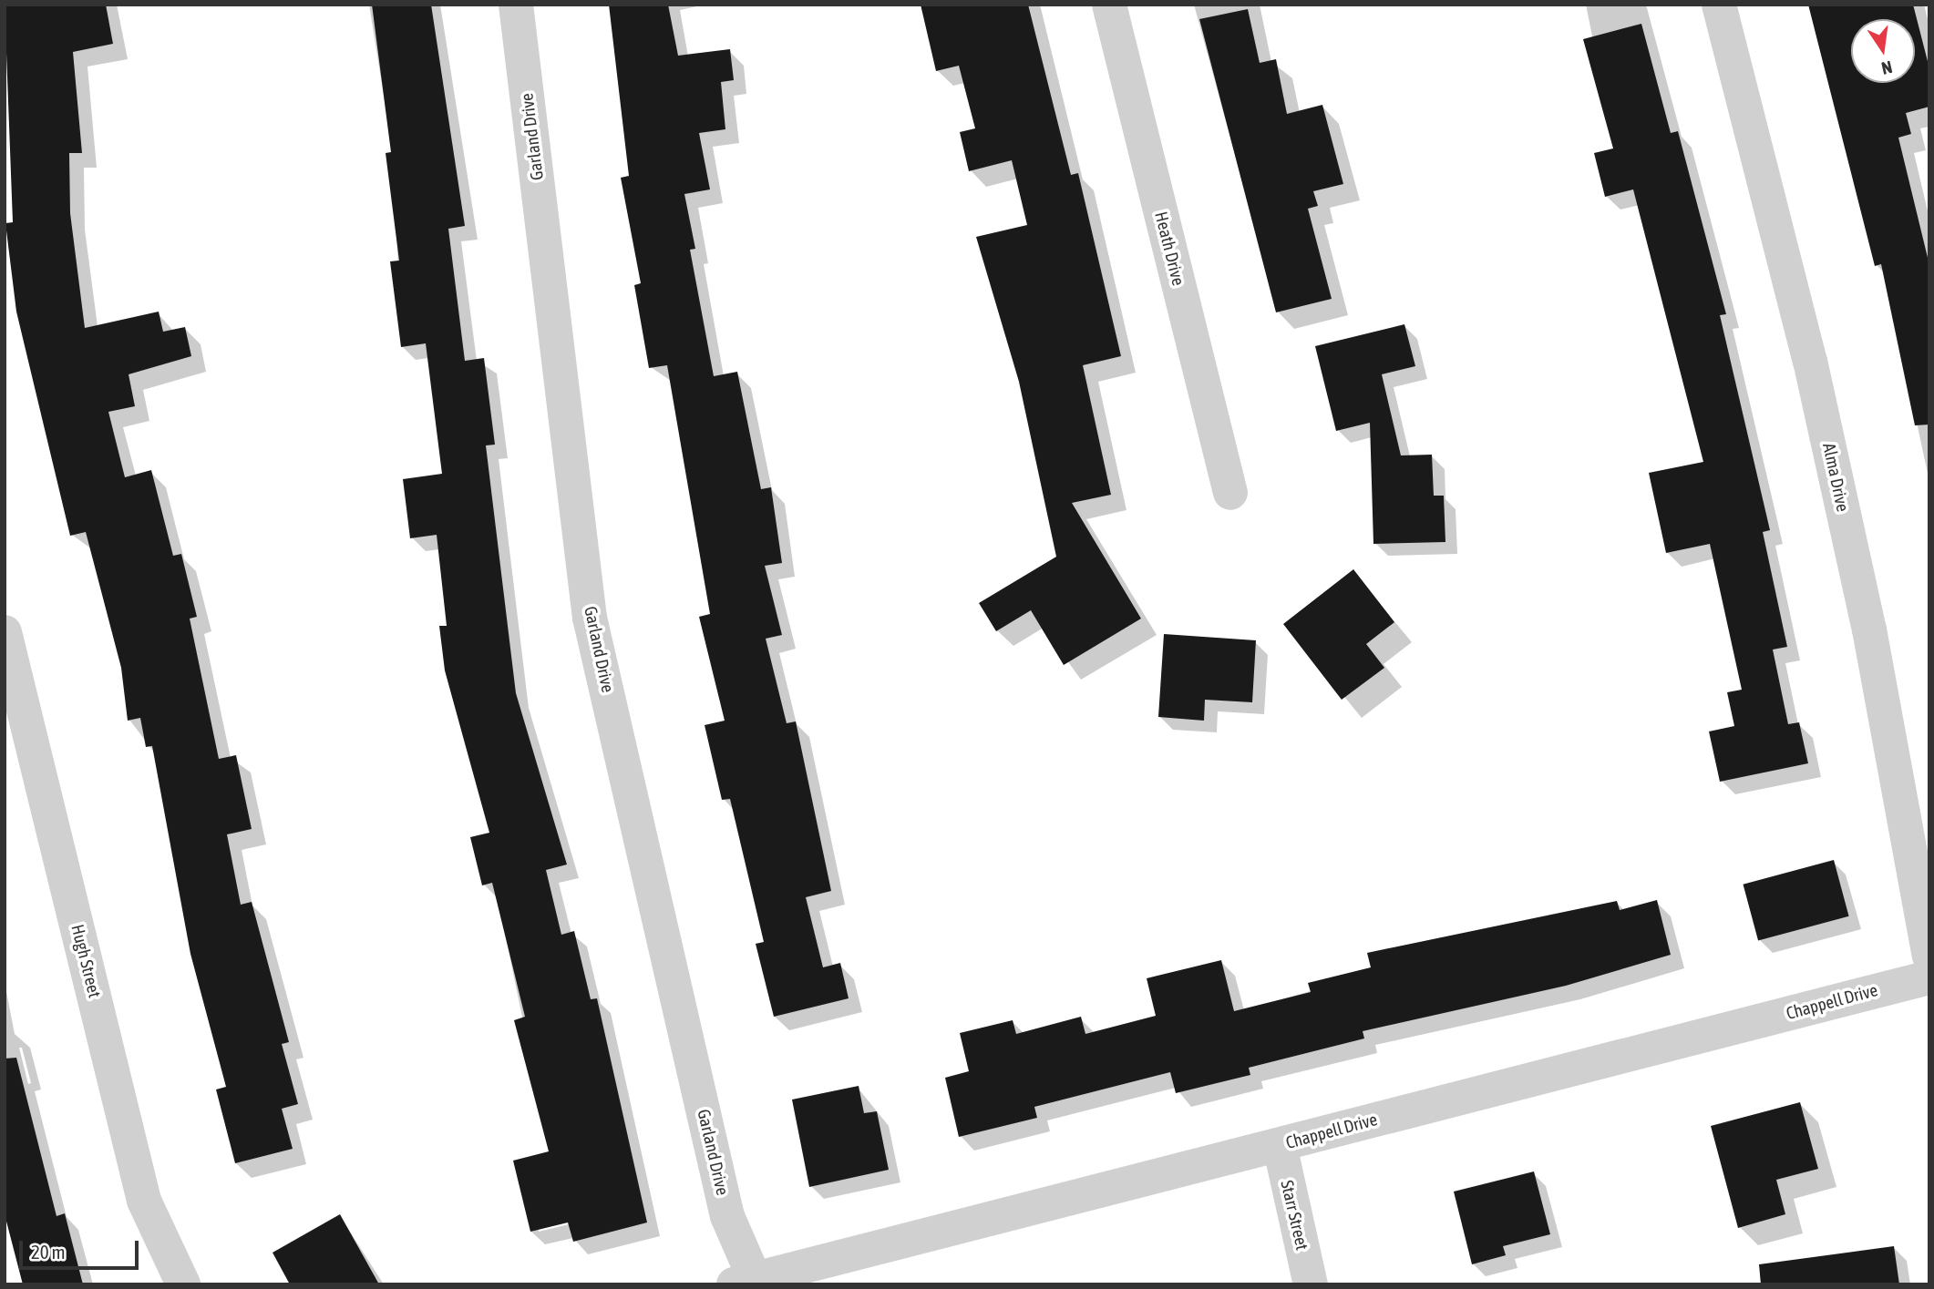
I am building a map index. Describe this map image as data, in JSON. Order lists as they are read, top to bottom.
{
  "streets": {
    "street": [
      "Garland Drive",
      "Heath Drive",
      "Alma Drive",
      "Hugh Street",
      "Chappell Drive",
      "Starr Street"
    ]
  },
  "crossings": [
    ["Garland Drive", "Chappell Drive"],
    ["Chappell Drive", "Starr Street"]
  ],
  "scale_bar": "20 m",
  "north": "bottom"
}
